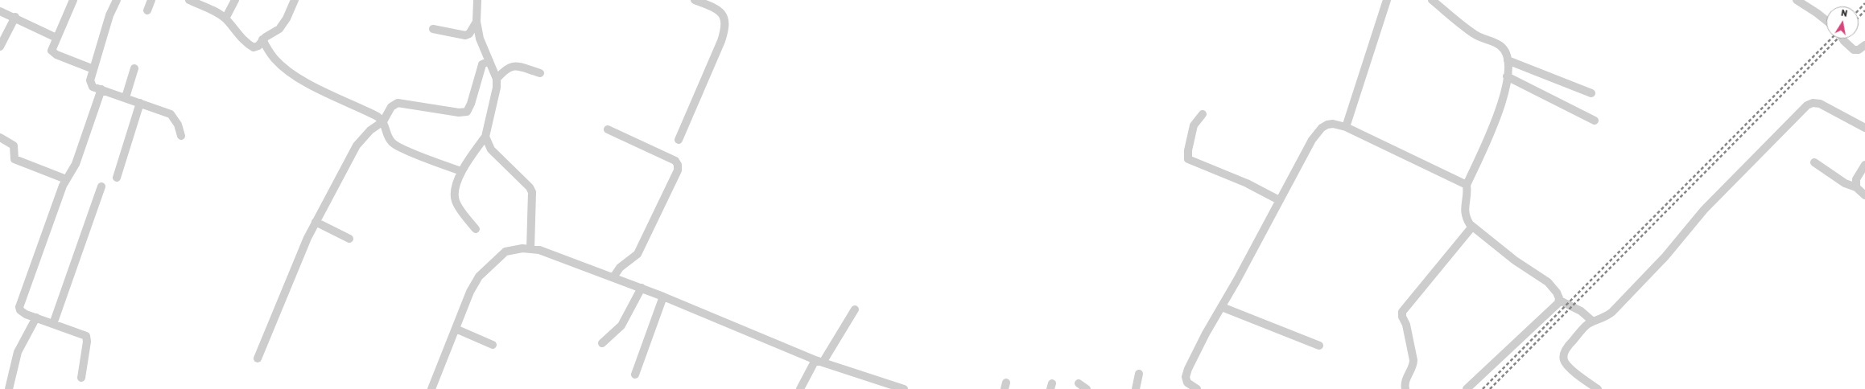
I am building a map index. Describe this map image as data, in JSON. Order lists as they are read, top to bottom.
{
  "north": "top"
}
